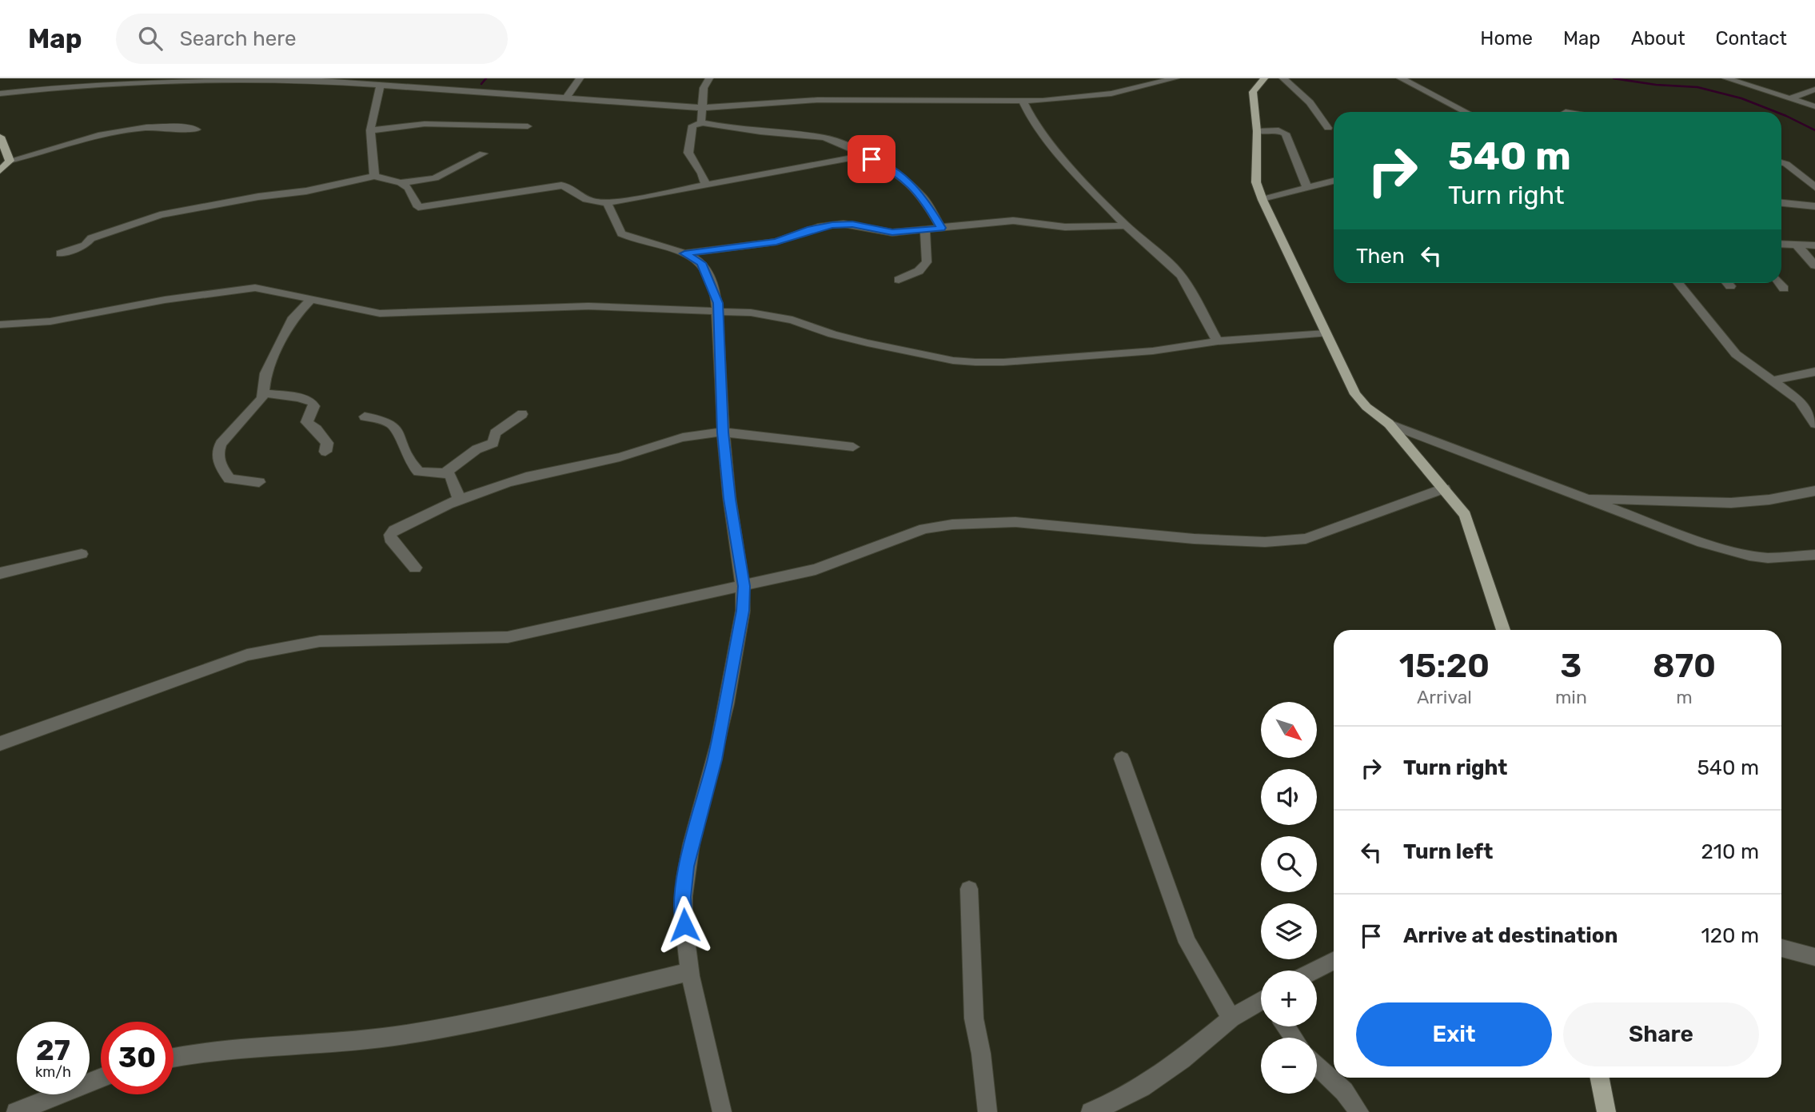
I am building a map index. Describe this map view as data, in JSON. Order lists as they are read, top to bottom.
{
  "north": "bottom right",
  "page": {
    "header": "Map",
    "search": "Search here",
    "nav": [
      "Home",
      "Map",
      "About",
      "Contact"
    ],
    "turn": ["540 m", "Turn right"],
    "then": "Then",
    "eta": [
      "15:20",
      "Arrival",
      "3",
      "min",
      "870",
      "m"
    ],
    "map_buttons": ["+", "−"],
    "list": [
      {
        "name": "Turn right",
        "value": "540 m"
      },
      {
        "name": "Turn left",
        "value": "210 m"
      },
      {
        "name": "Arrive at destination",
        "value": "120 m"
      }
    ],
    "buttons": ["Exit", "Share"],
    "speed": "27 km/h",
    "limit": "30"
  }
}
